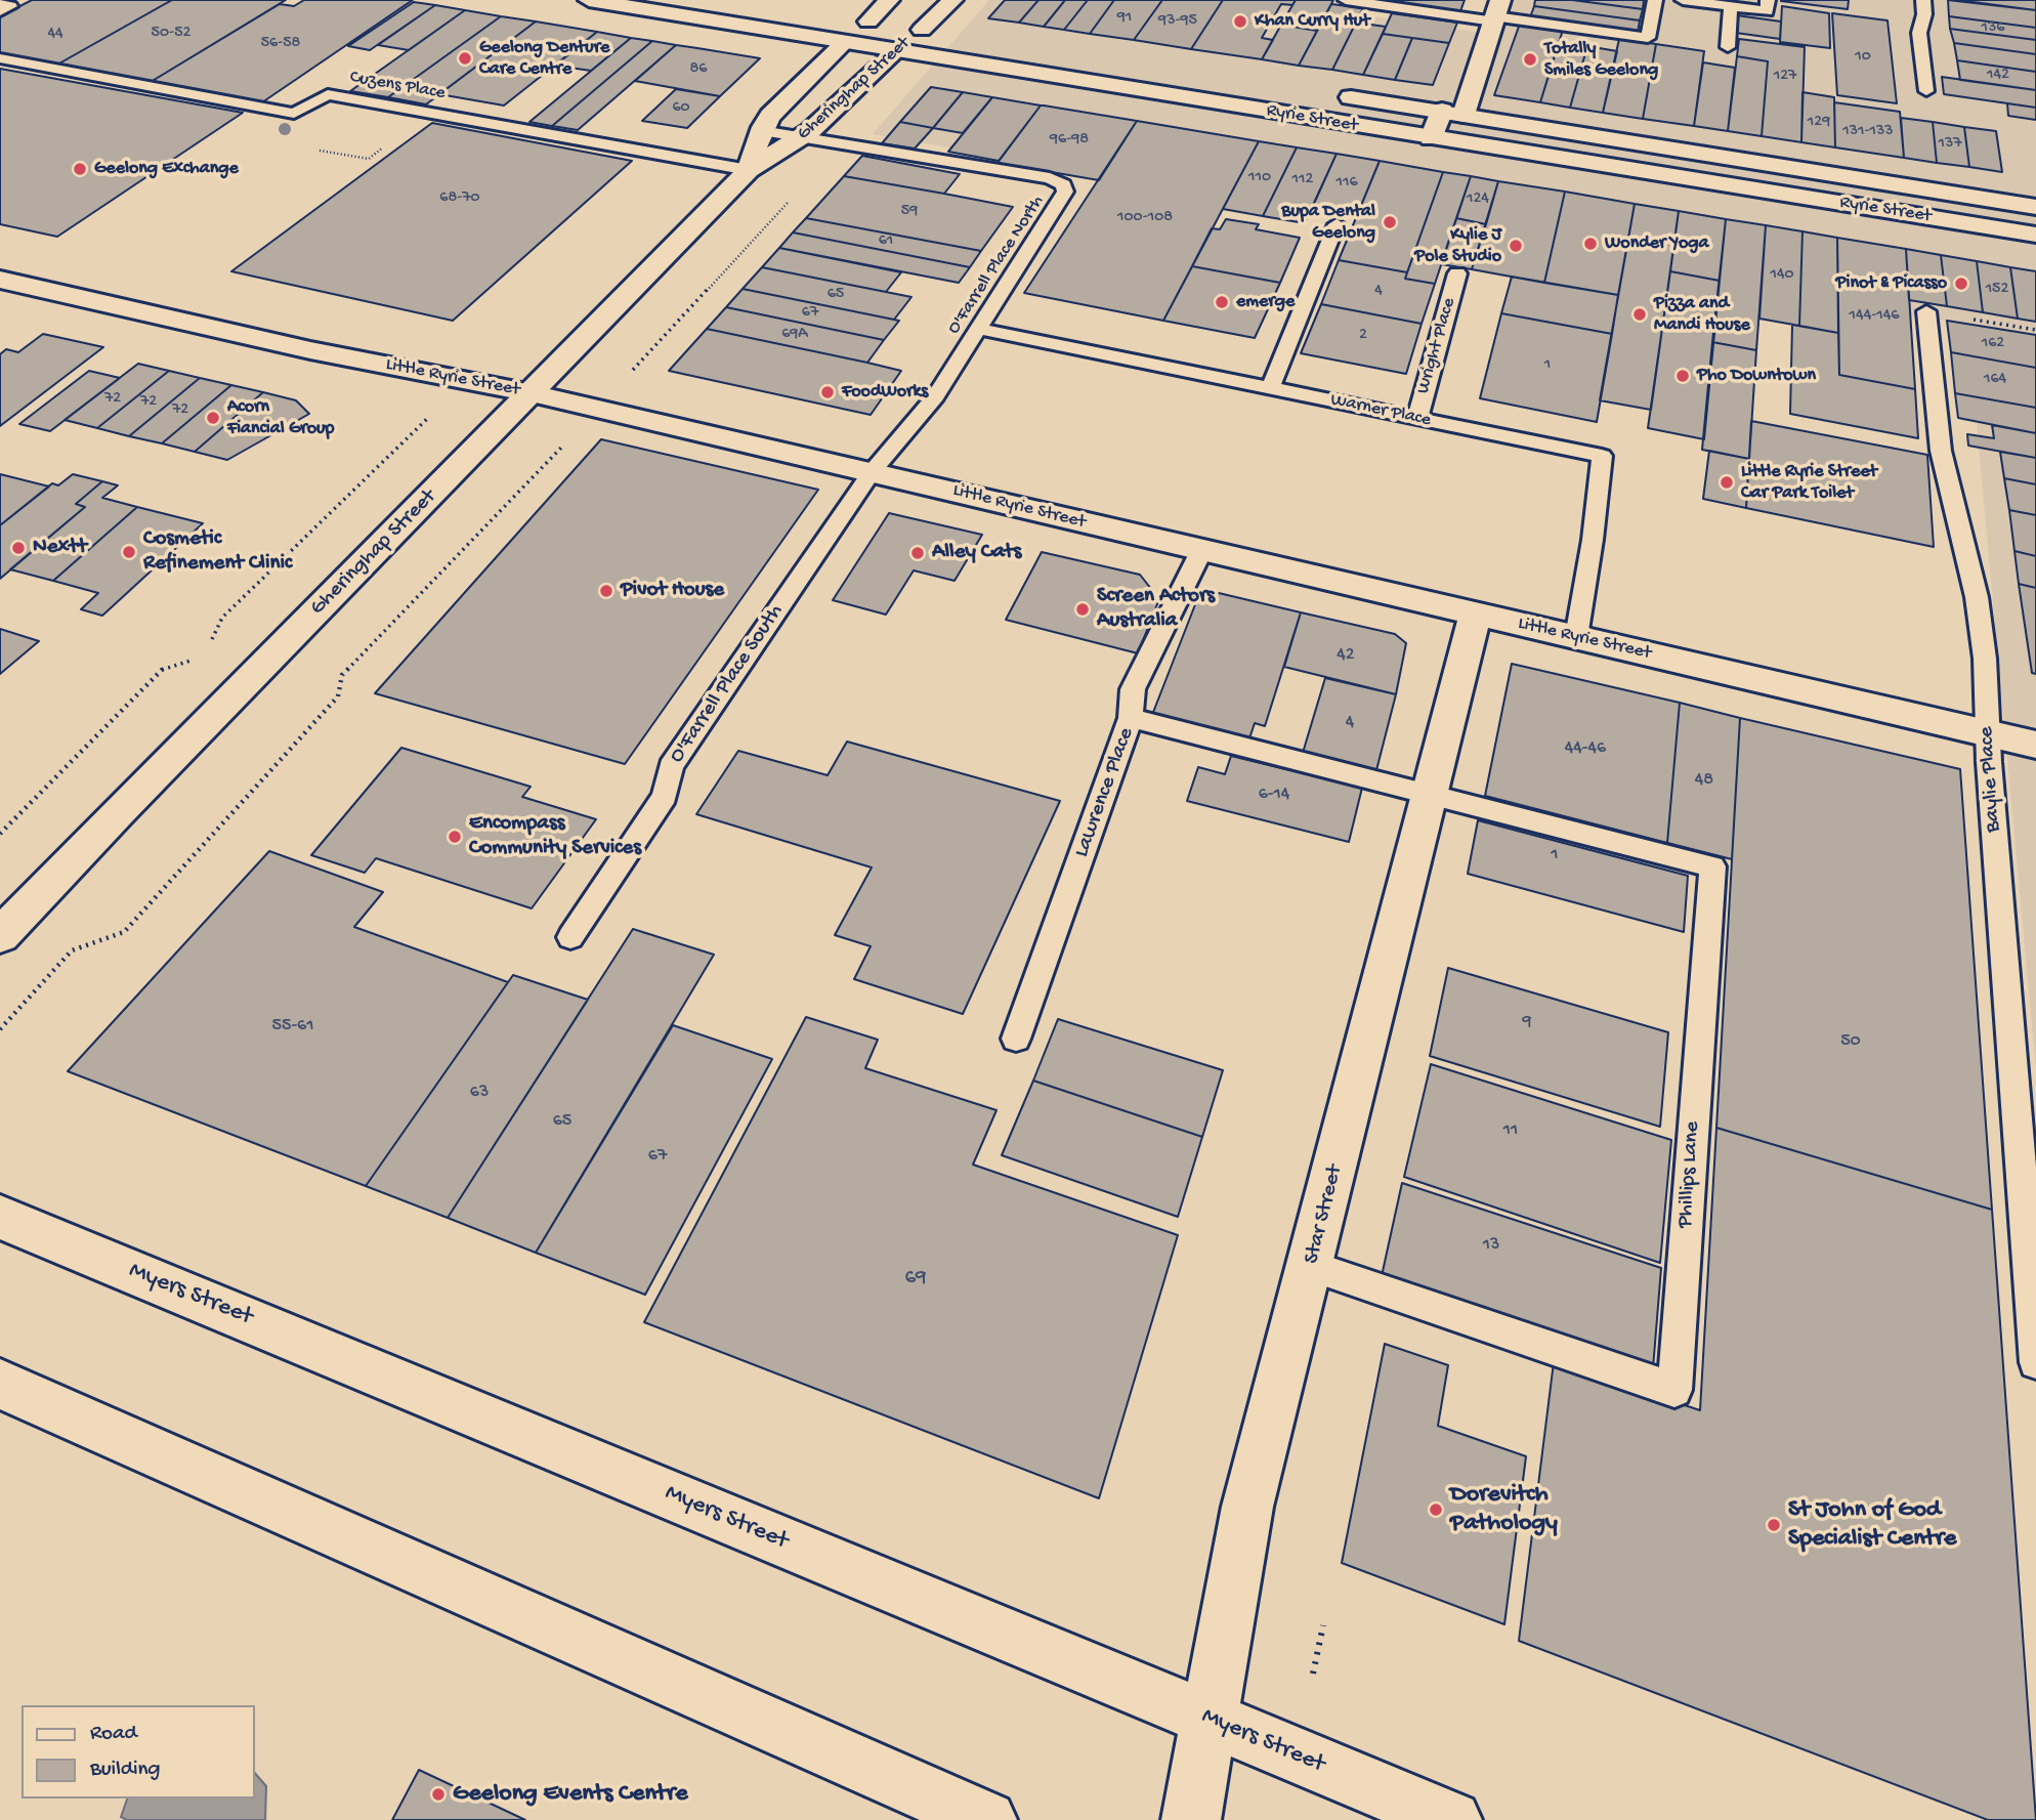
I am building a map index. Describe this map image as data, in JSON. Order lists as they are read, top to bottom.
{
  "streets": {
    "street": [
      "Gheringhap Street",
      "Ryrie Street",
      "Little Ryrie Street",
      "Star Street",
      "Myers Street"
    ],
    "lane": [
      "Cuzens Place",
      "O'Farrell Place North",
      "Wright Place",
      "Warner Place",
      "O'Farrell Place South",
      "Baylie Place",
      "Lawrence Place",
      "Phillips Lane"
    ]
  },
  "crossings": [
    ["Cuzens Place", "Gheringhap Street"],
    ["Gheringhap Street", "Ryrie Street"],
    ["Gheringhap Street", "O'Farrell Place North"],
    ["Gheringhap Street", "Little Ryrie Street"],
    ["O'Farrell Place North", "Little Ryrie Street"],
    ["O'Farrell Place North", "Warner Place"],
    ["O'Farrell Place North", "O'Farrell Place South"],
    ["Wright Place", "Warner Place"],
    ["Little Ryrie Street", "Warner Place"],
    ["Little Ryrie Street", "O'Farrell Place South"],
    ["Little Ryrie Street", "Baylie Place"],
    ["Little Ryrie Street", "Lawrence Place"],
    ["Little Ryrie Street", "Star Street"],
    ["Phillips Lane", "Star Street"],
    ["Star Street", "Myers Street"]
  ],
  "places": [
    "Khan Curry Hut",
    "Geelong Denture Care Centre",
    "Totally Smiles Geelong",
    "Geelong Exchange",
    "Bupa Dental Geelong",
    "Wonder Yoga",
    "Kylie J Pole Studio",
    "Pinot & Picasso",
    "emerge",
    "Pizza and Mandi House",
    "Pho Downtown",
    "FoodWorks",
    "Acorn Fiancial Group",
    "Little Ryrie Street Car Park Toilet",
    "Nextt",
    "Cosmetic Refinement Clinic",
    "Alley Cats",
    "Pivot House",
    "Screen Actors Australia",
    "Encompass Community Services",
    "Dorevitch Pathology",
    "St John of God Specialist Centre",
    "Geelong Events Centre"
  ],
  "house_numbers": [
    "91",
    "93-95",
    "136",
    "50-52",
    "44",
    "56-58",
    "10",
    "86",
    "142",
    "127",
    "60",
    "129",
    "131-133",
    "96-98",
    "137",
    "110",
    "112",
    "116",
    "68-70",
    "124",
    "59",
    "100-108",
    "61",
    "140",
    "152",
    "4",
    "65",
    "67",
    "144-146",
    "69A",
    "2",
    "162",
    "1",
    "164",
    "72",
    "72",
    "72",
    "42",
    "4",
    "44-46",
    "48",
    "6-14",
    "1",
    "9",
    "55-61",
    "50",
    "63",
    "65",
    "11",
    "67",
    "13",
    "69"
  ],
  "legend": ["Road", "Building"]
}
